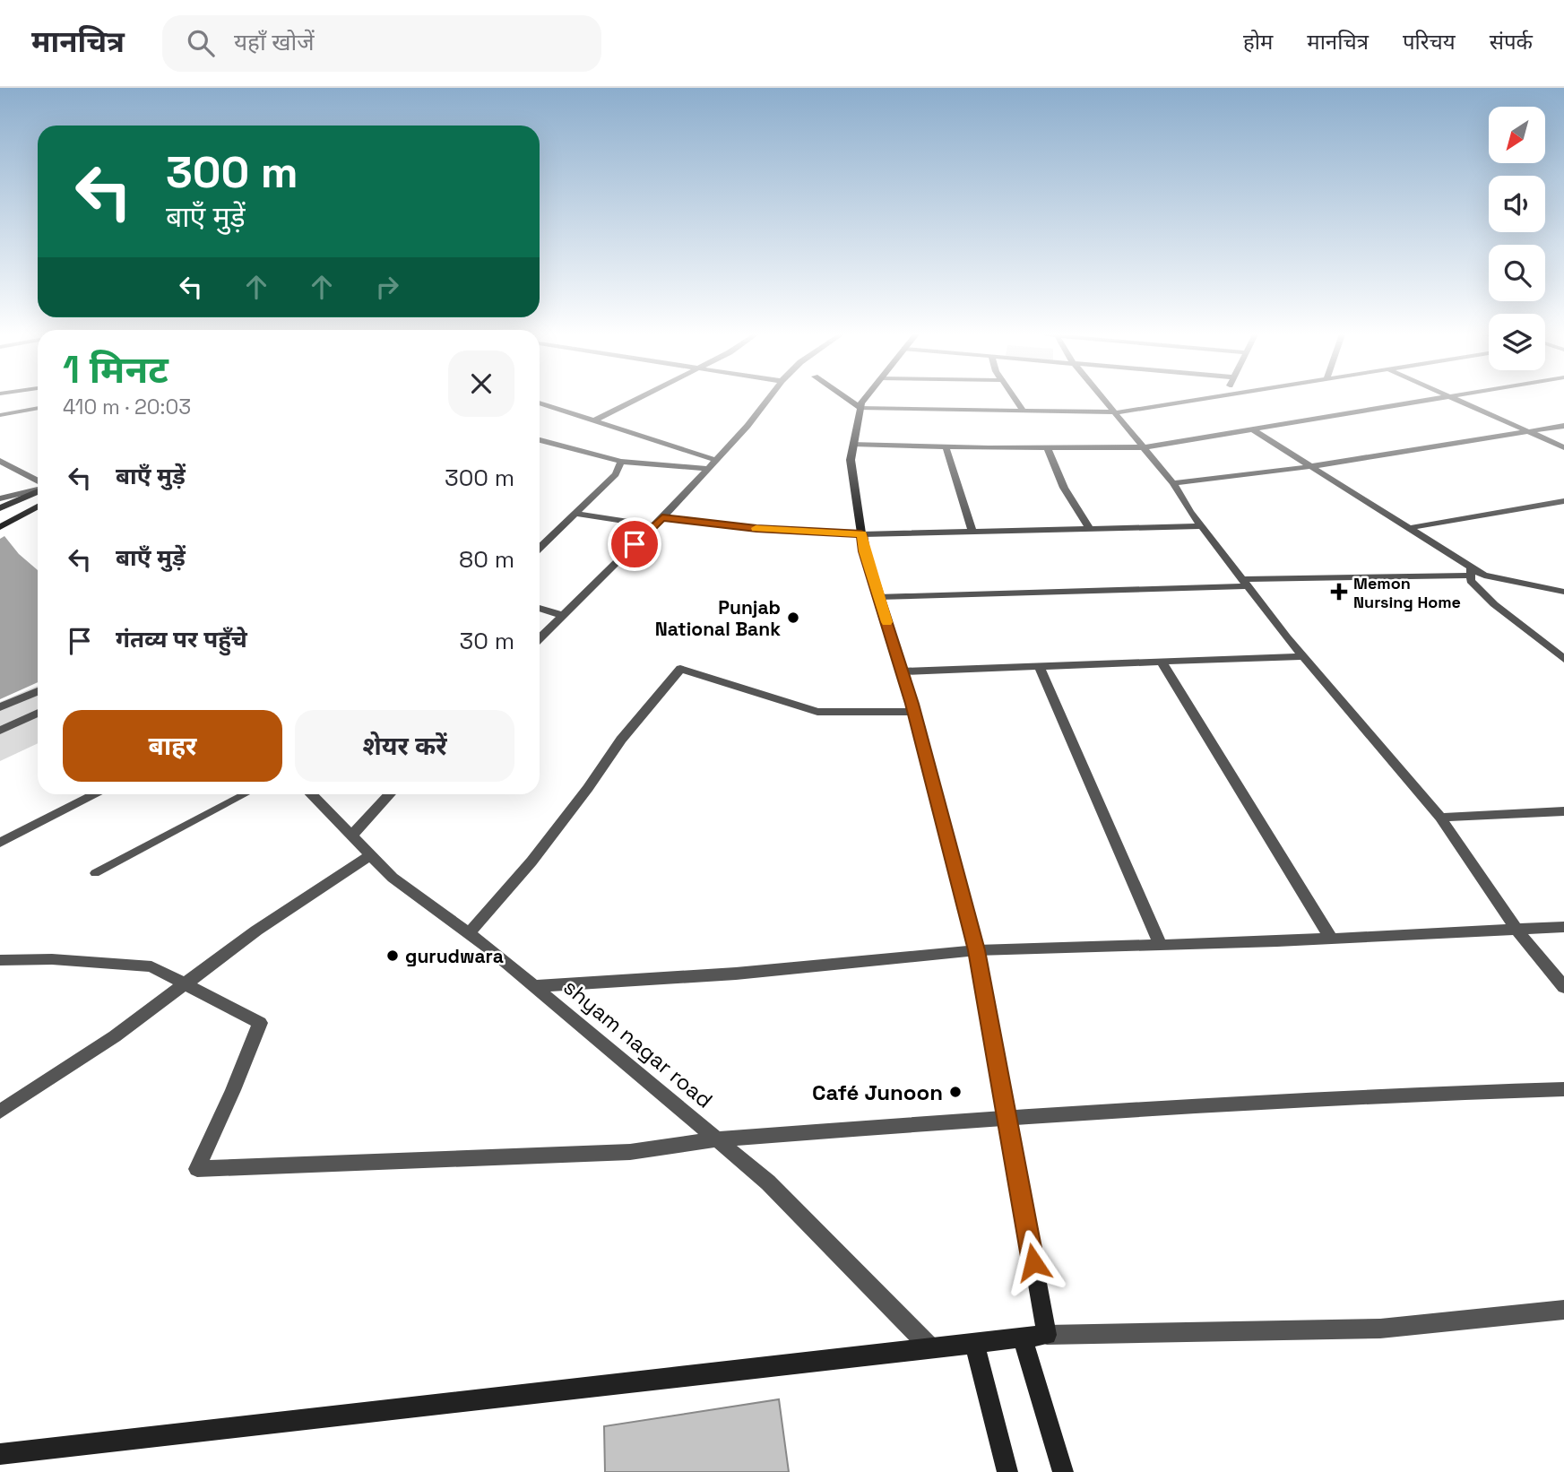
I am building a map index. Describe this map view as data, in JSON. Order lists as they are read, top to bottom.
{
  "streets": {
    "street": ["shyam nagar road"]
  },
  "places": {
    "health": ["Memon Nursing Home"],
    "other": ["Punjab National Bank", "gurudwara", "Café Junoon"]
  },
  "north": "bottom left",
  "page": {
    "header": "मानचित्र",
    "search": "यहाँ खोजें",
    "nav": [
      "होम",
      "मानचित्र",
      "परिचय",
      "संपर्क"
    ],
    "turn": ["300 m", "बाएँ मुड़ें"],
    "heading": ["1 मिनट", "410 m · 20:03"],
    "list": [
      {
        "name": "बाएँ मुड़ें",
        "value": "300 m"
      },
      {
        "name": "बाएँ मुड़ें",
        "value": "80 m"
      },
      {
        "name": "गंतव्य पर पहुँचे",
        "value": "30 m"
      }
    ],
    "buttons": ["बाहर", "शेयर करें"]
  }
}
